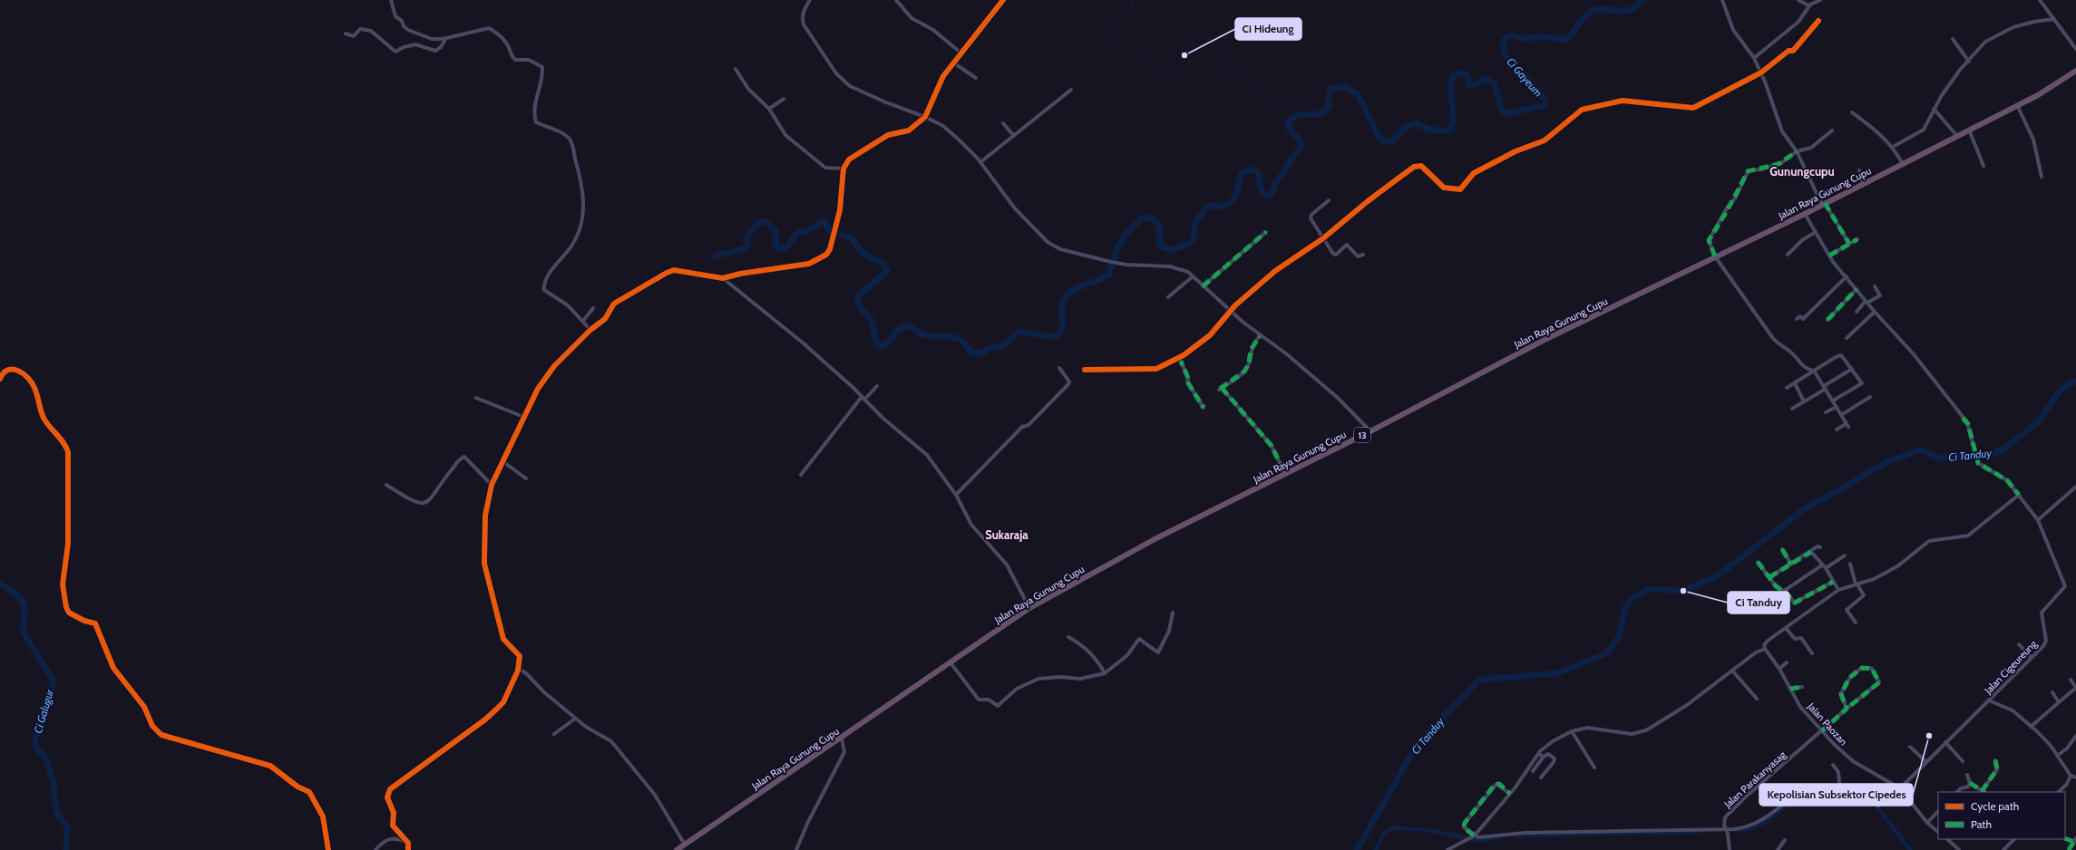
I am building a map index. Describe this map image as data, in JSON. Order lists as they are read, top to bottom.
{
  "streets": {
    "highway": ["Jalan Raya Gunung Cupu", "13"],
    "street": ["Jalan Cigeureung", "Jalan Paozan", "Jalan Parakanyasag"]
  },
  "crossings": [
    ["Jalan Cigeureung", "Jalan Paozan"],
    ["Jalan Paozan", "Jalan Parakanyasag"]
  ],
  "districts": ["Gunungcupu", "Sukaraja"],
  "water": ["Ci Gayeum", "Ci Tanduy", "Ci Galugur"],
  "places": ["Ci Hideung", "Ci Tanduy", "Kepolisian Subsektor Cipedes"],
  "legend": ["Cycle path", "Path"]
}
